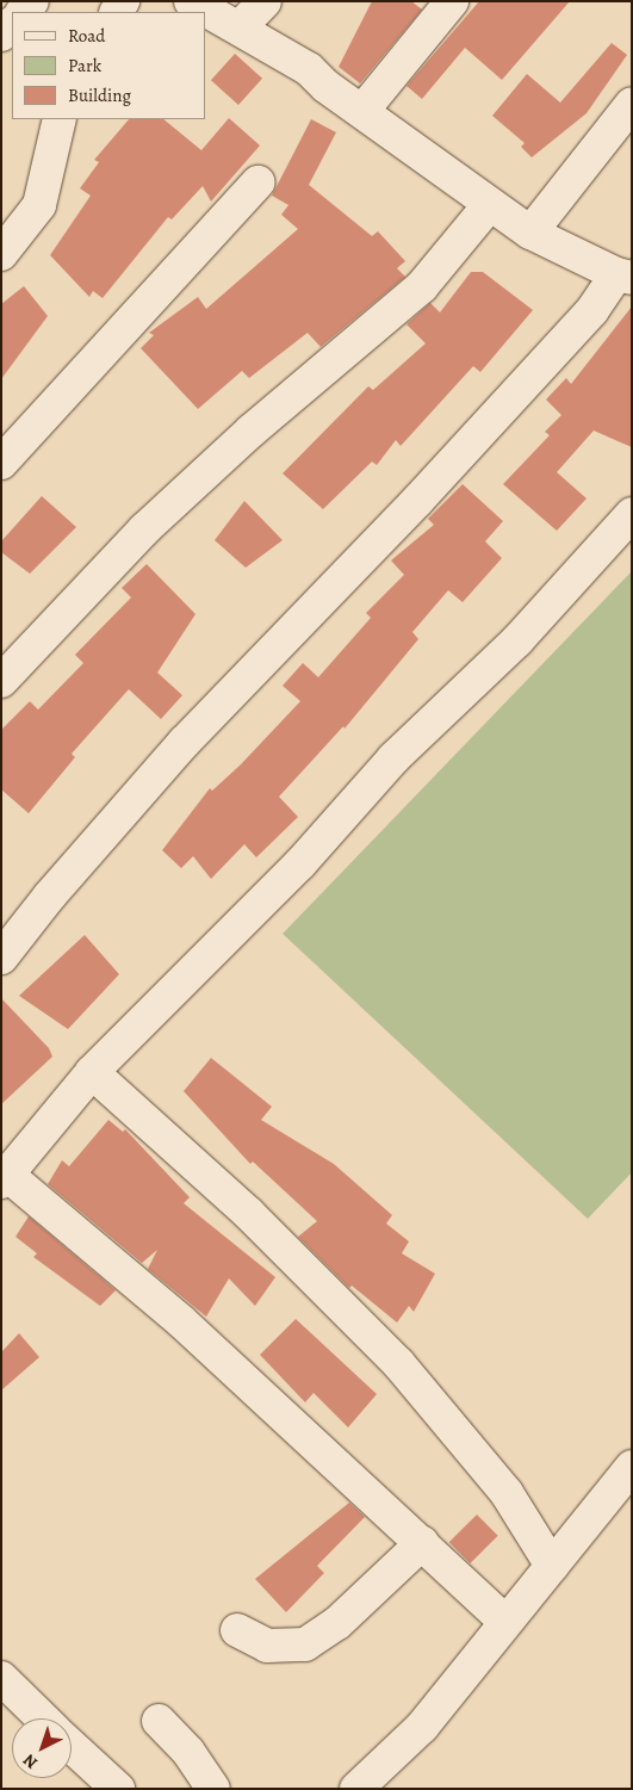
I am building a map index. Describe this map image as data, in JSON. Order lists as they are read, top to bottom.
{
  "legend": ["Road", "Park", "Building"],
  "north": "bottom left"
}
